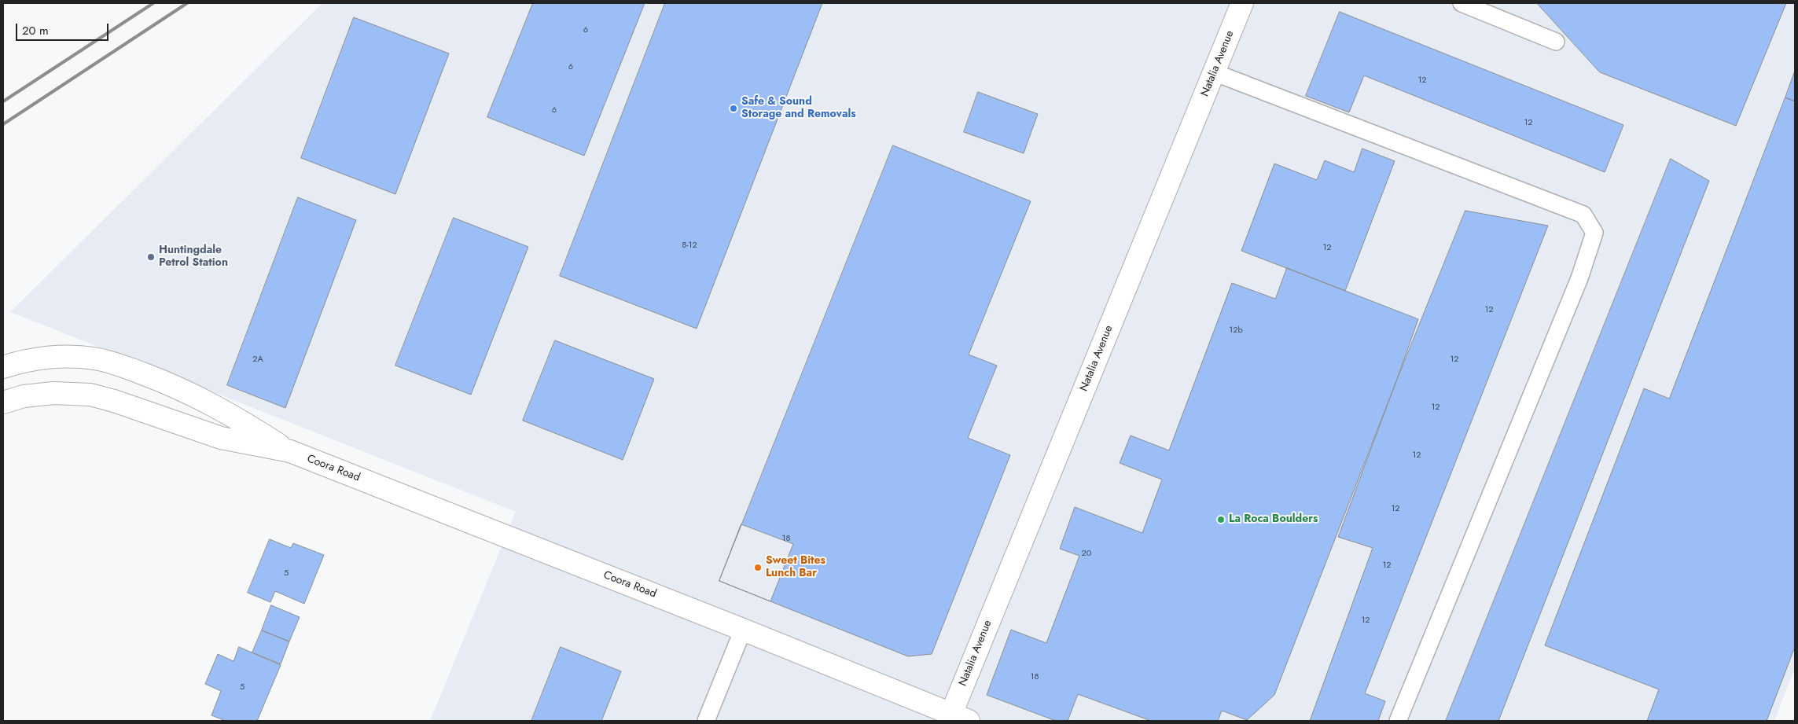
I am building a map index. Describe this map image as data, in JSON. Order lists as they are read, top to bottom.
{
  "streets": {
    "street": ["Natalia Avenue", "Coora Road"]
  },
  "crossings": [
    ["Natalia Avenue", "Coora Road"]
  ],
  "places": [
    "Safe & Sound Storage and Removals",
    "Huntingdale Petrol Station",
    "La Roca Boulders",
    "Sweet Bites Lunch Bar"
  ],
  "house_numbers": [
    "6",
    "6",
    "12",
    "6",
    "12",
    "8-12",
    "12",
    "12",
    "12b",
    "2A",
    "12",
    "12",
    "12",
    "12",
    "18",
    "20",
    "12",
    "5",
    "12",
    "18",
    "5"
  ],
  "scale_bar": "20 m"
}
